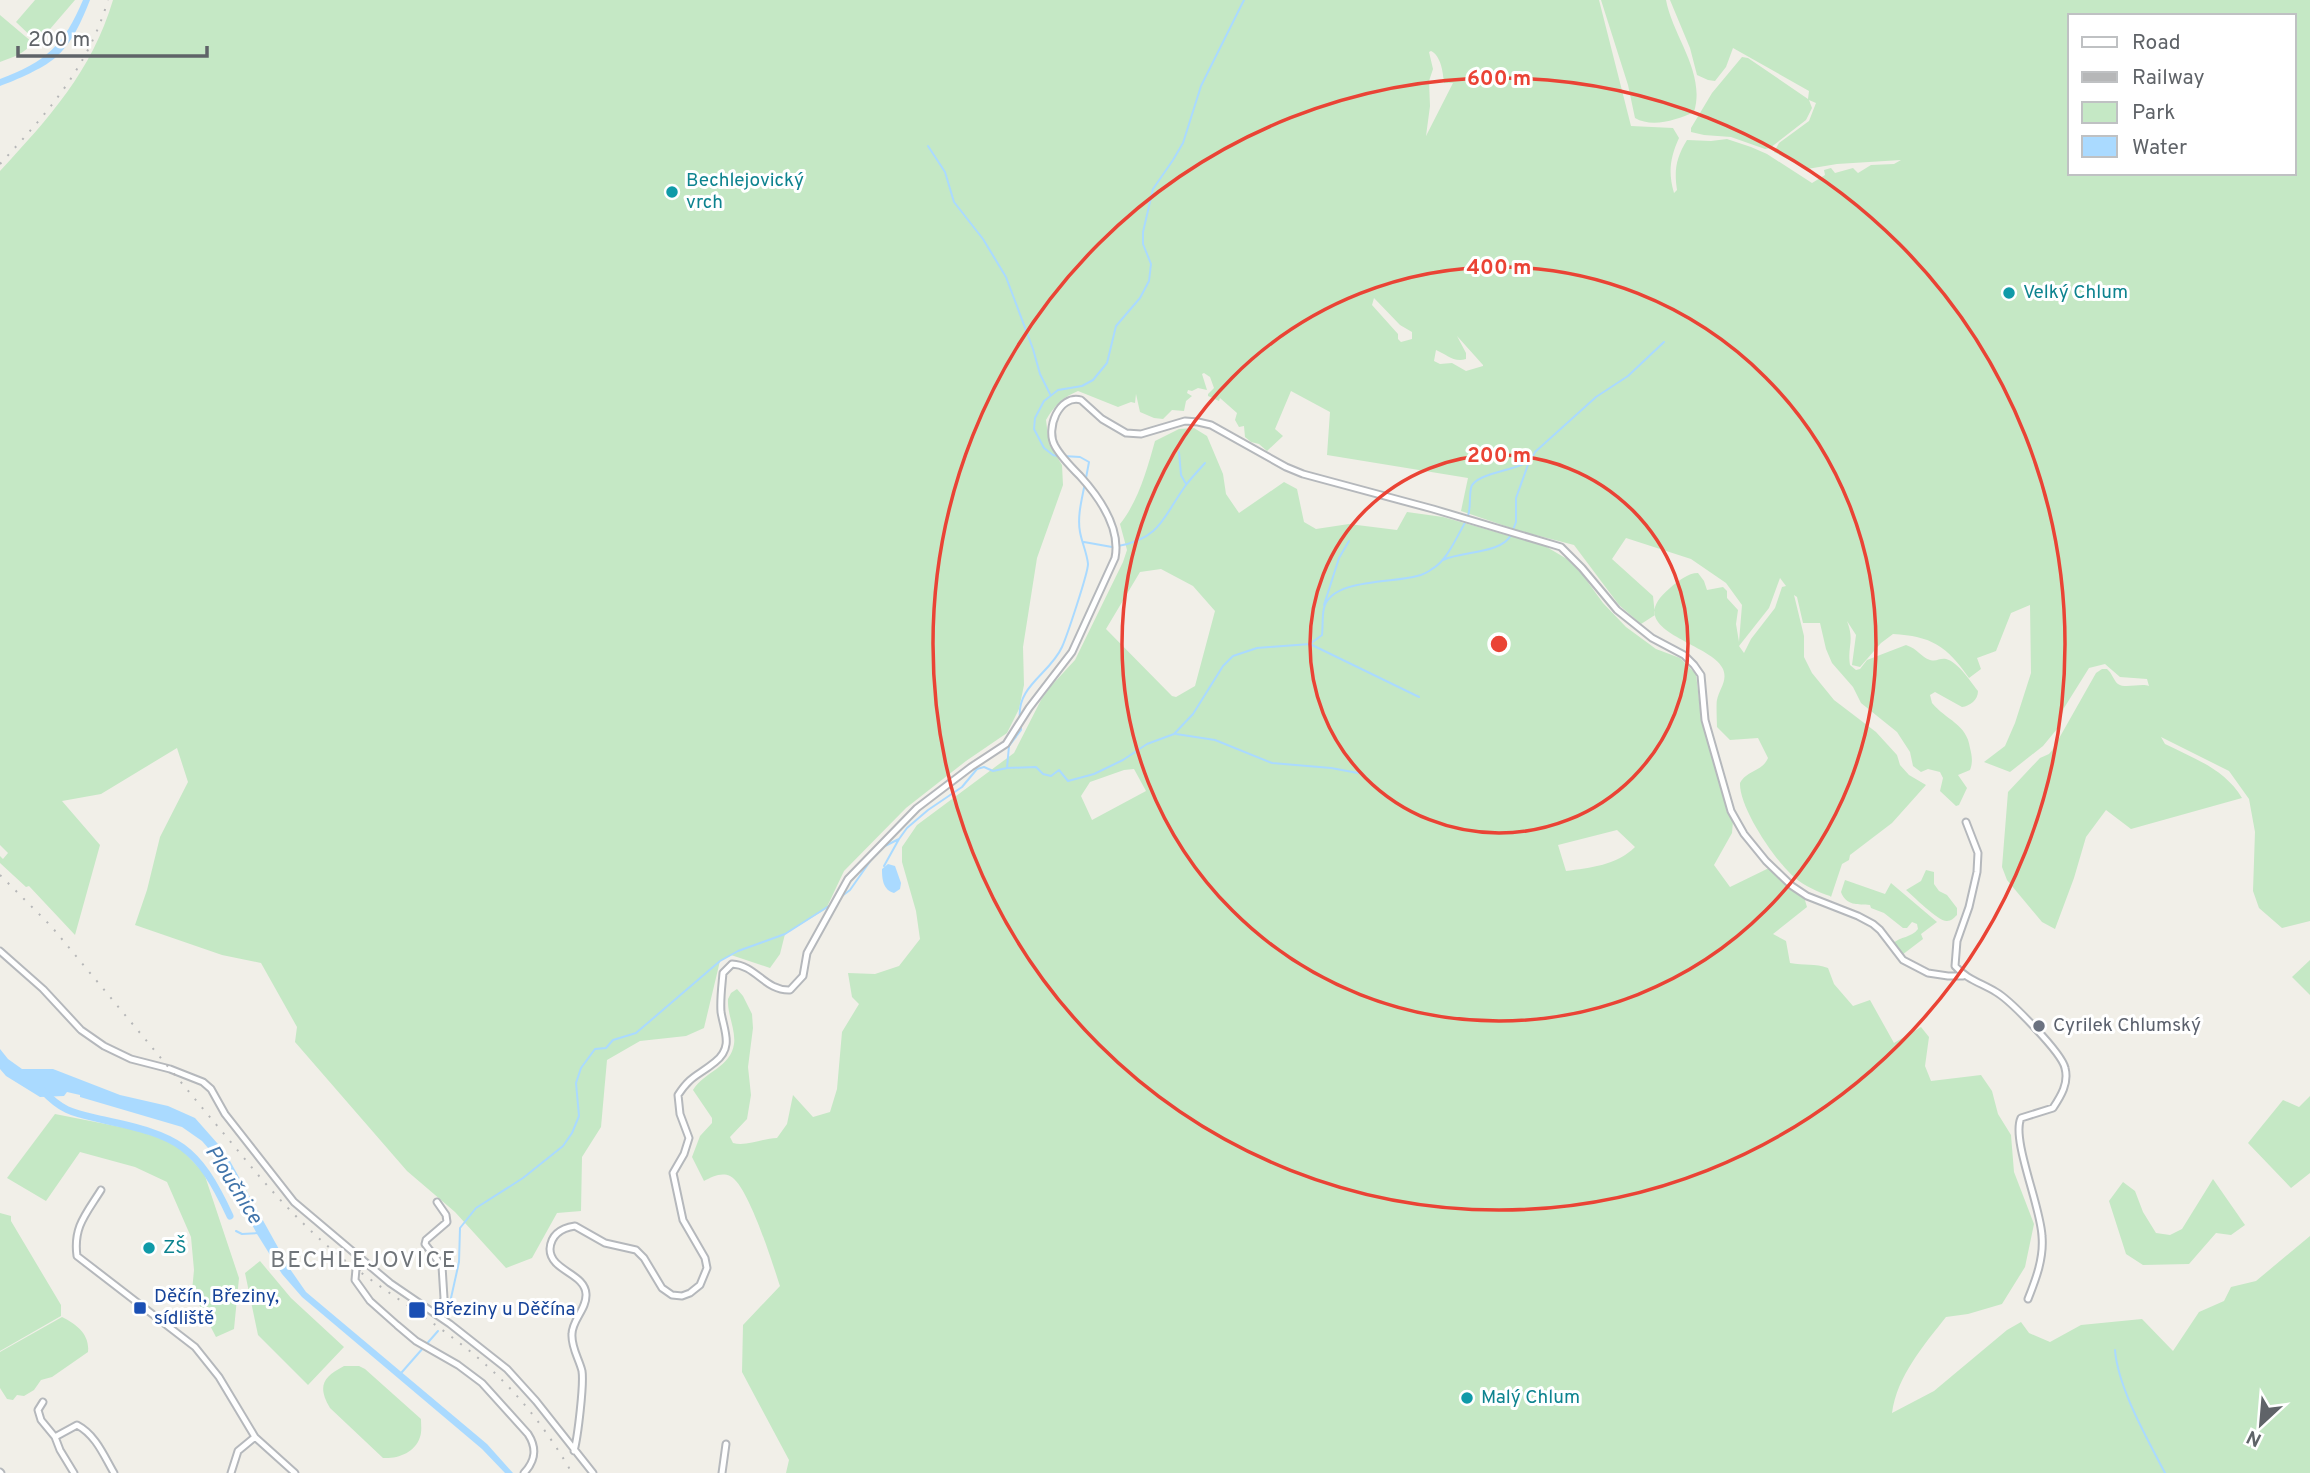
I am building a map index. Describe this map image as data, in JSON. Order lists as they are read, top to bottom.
{
  "districts": ["BECHLEJOVICE"],
  "water": ["Ploučnice"],
  "places": {
    "other": [
      "Bechlejovický vrch",
      "Velký Chlum",
      "Cyrilek Chlumský",
      "ZŠ",
      "Malý Chlum"
    ],
    "transit": ["Děčín, Březiny, sídliště", "Březiny u Děčína"]
  },
  "legend": [
    "Road",
    "Railway",
    "Park",
    "Water"
  ],
  "scale_bar": "200 m",
  "north": "bottom left",
  "rings": ["600 m", "400 m", "200 m"]
}
